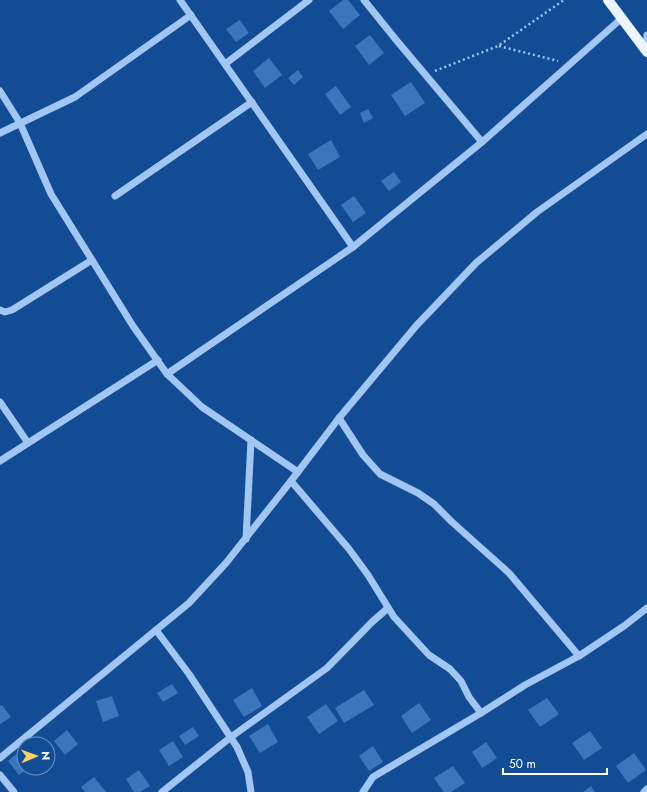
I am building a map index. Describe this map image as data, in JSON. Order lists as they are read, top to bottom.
{
  "scale_bar": "50 m",
  "north": "right"
}
